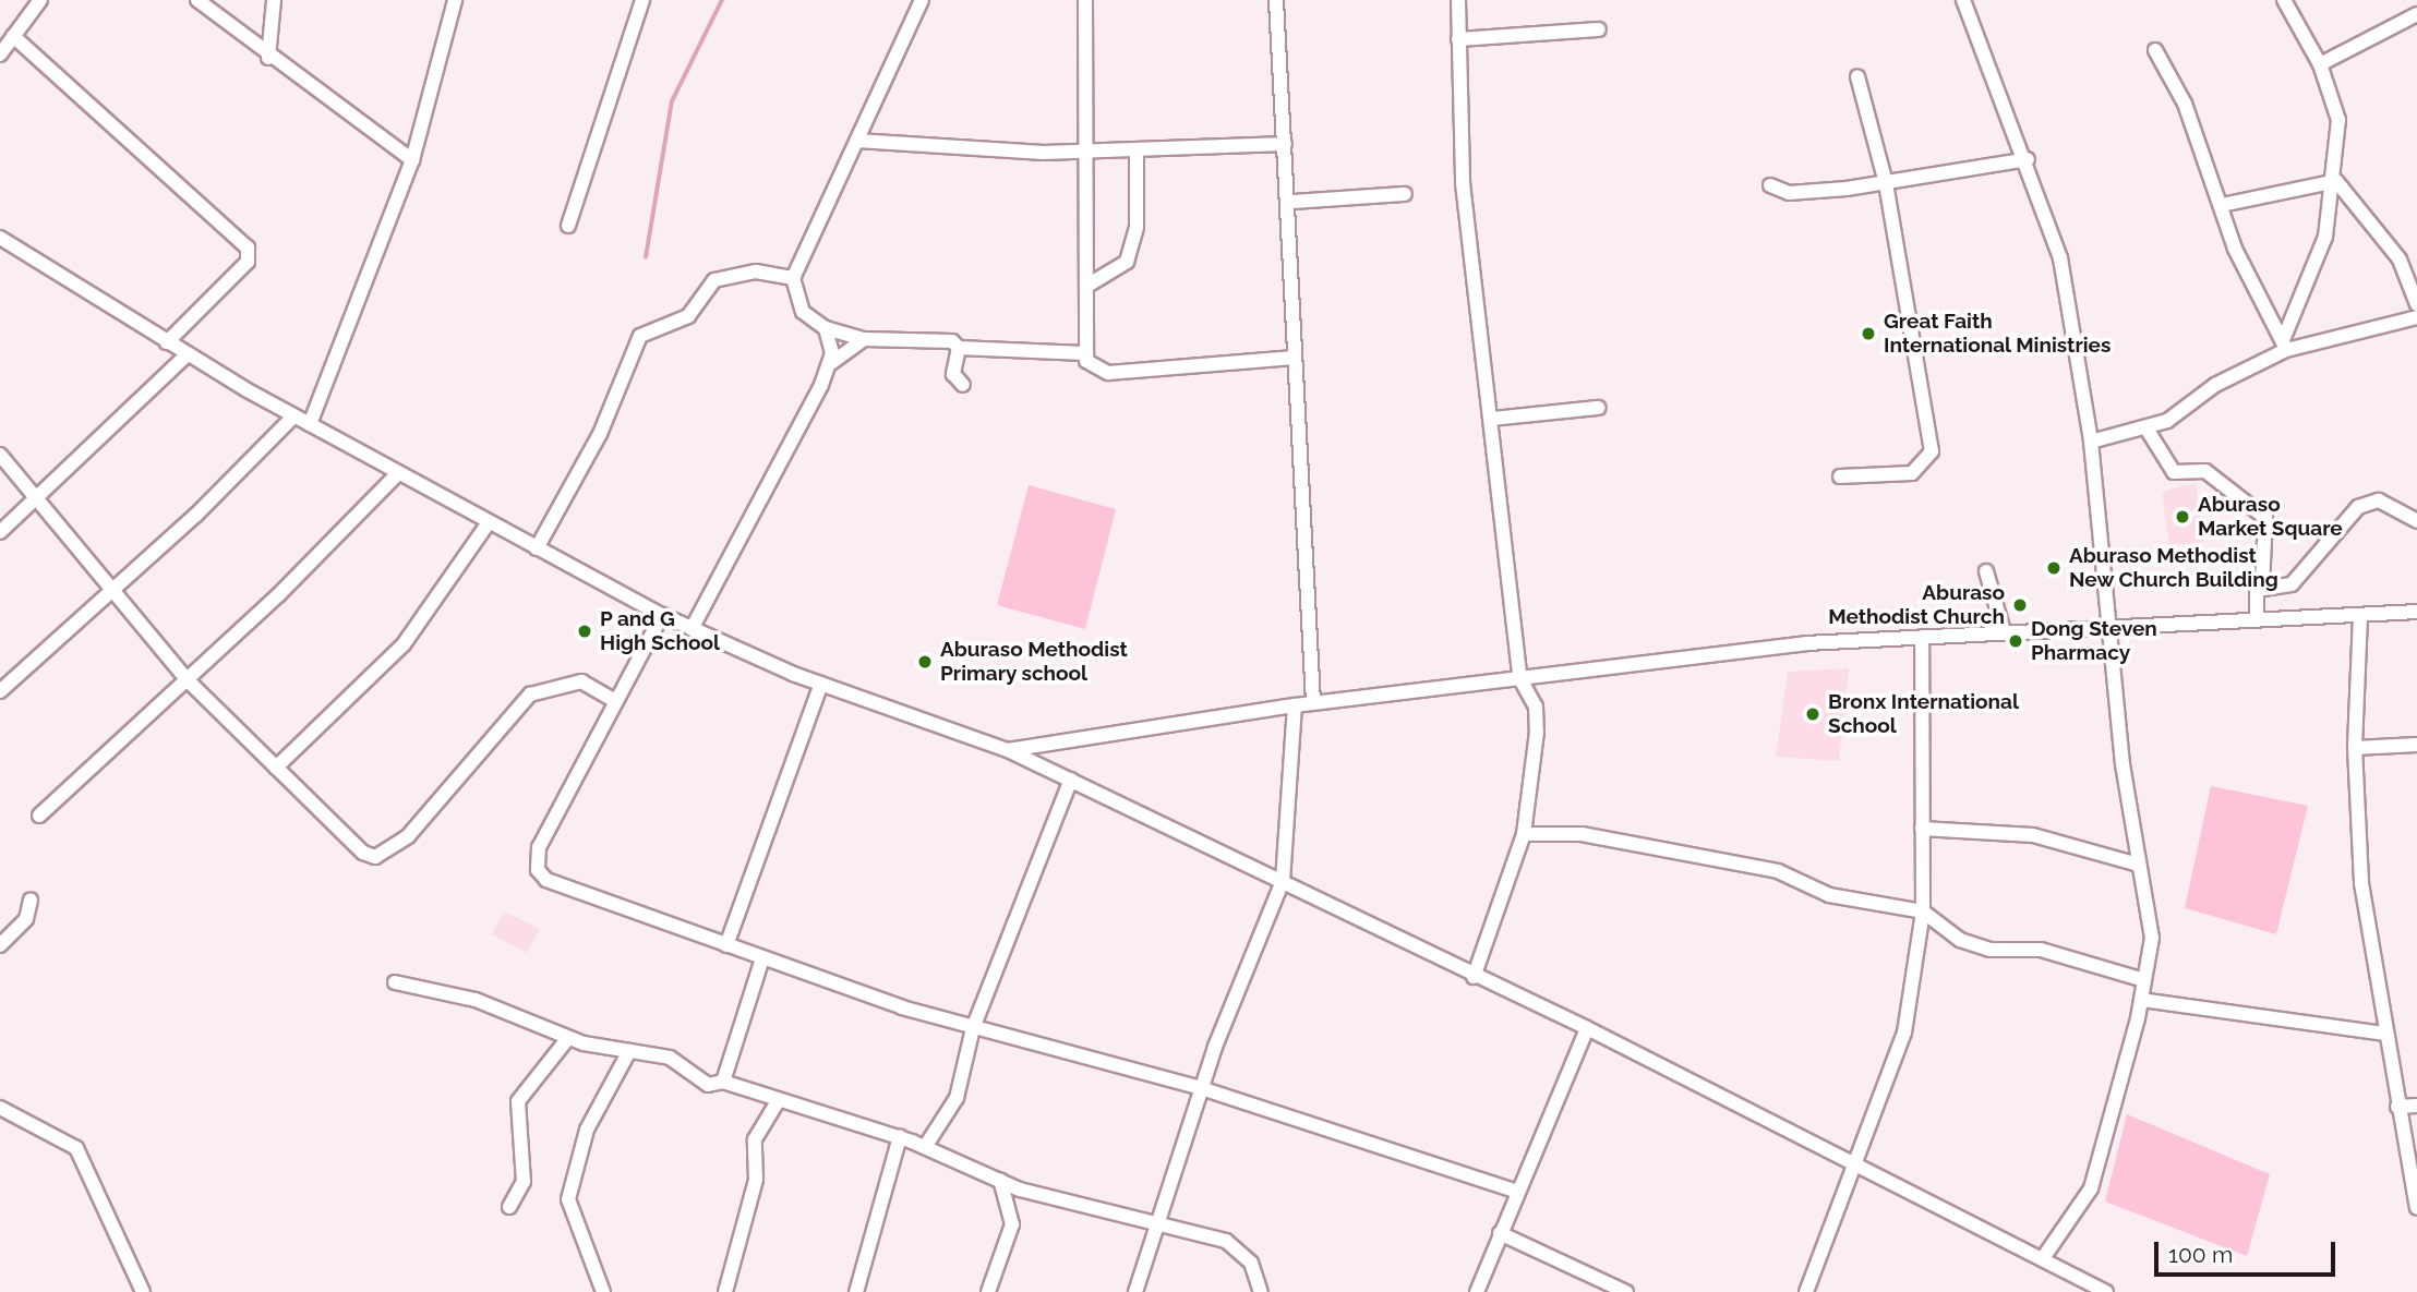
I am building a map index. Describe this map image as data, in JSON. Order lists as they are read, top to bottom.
{
  "places": [
    "Great Faith International Ministries",
    "Aburaso Market Square",
    "Aburaso Methodist New Church Building",
    "Aburaso Methodist Church",
    "P and G High School",
    "Dong Steven Pharmacy",
    "Aburaso Methodist Primary school",
    "Bronx International School"
  ],
  "scale_bar": "100 m"
}
